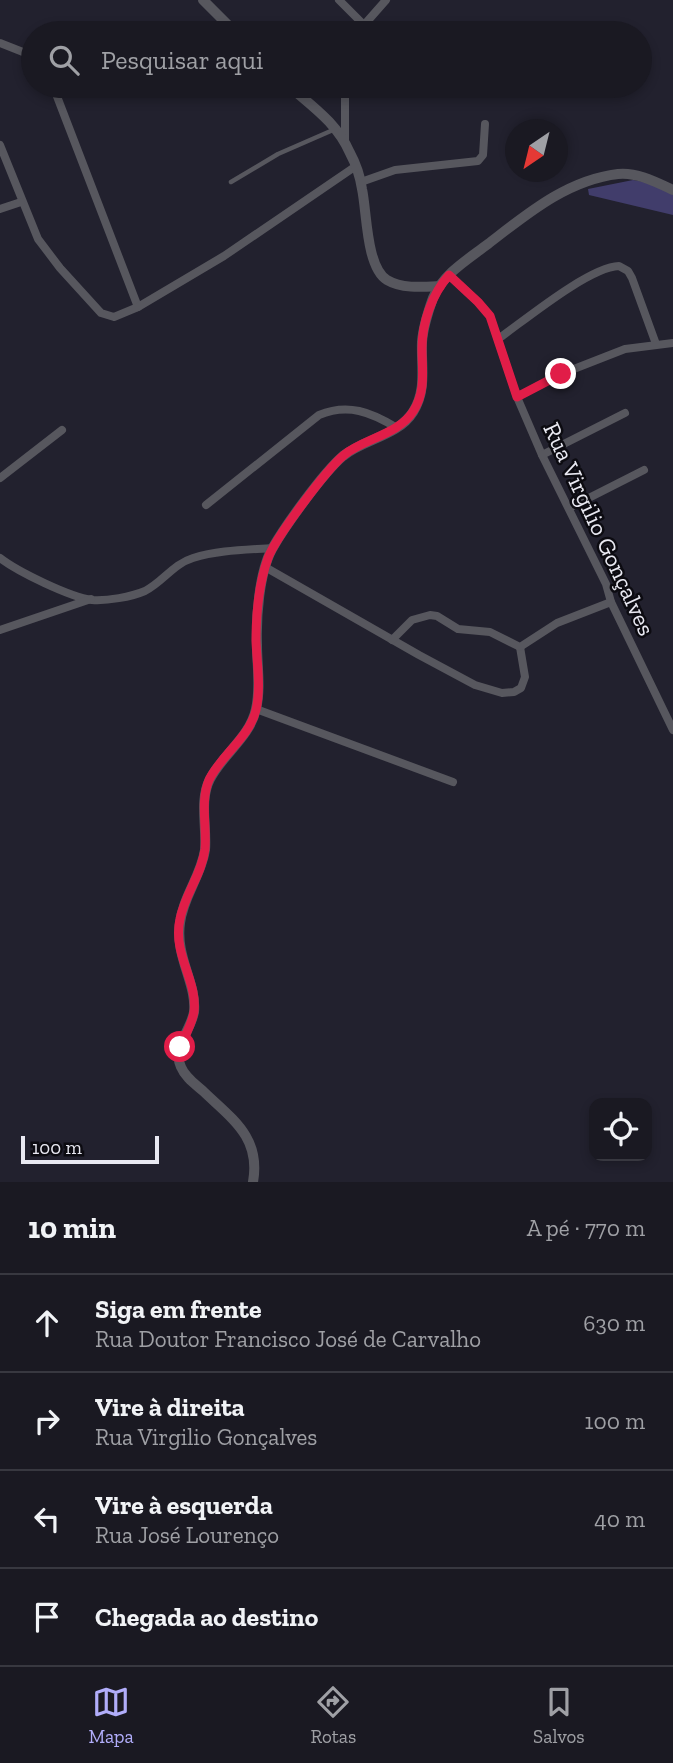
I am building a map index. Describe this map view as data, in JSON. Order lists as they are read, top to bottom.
{
  "streets": {
    "street": ["Rua Virgilio Gonçalves"]
  },
  "scale_bar": "100 m",
  "north": "bottom left",
  "page": {
    "search": "Pesquisar aqui",
    "scale": "100 m",
    "heading": ["10 min", "A pé · 770 m"],
    "list": [
      ["Siga em frente", "Rua Doutor Francisco José de Carvalho", "630 m"],
      ["Vire à direita", "Rua Virgilio Gonçalves", "100 m"],
      ["Vire à esquerda", "Rua José Lourenço", "40 m"],
      "Chegada ao destino"
    ],
    "nav": ["Mapa", "Rotas", "Salvos"]
  }
}
